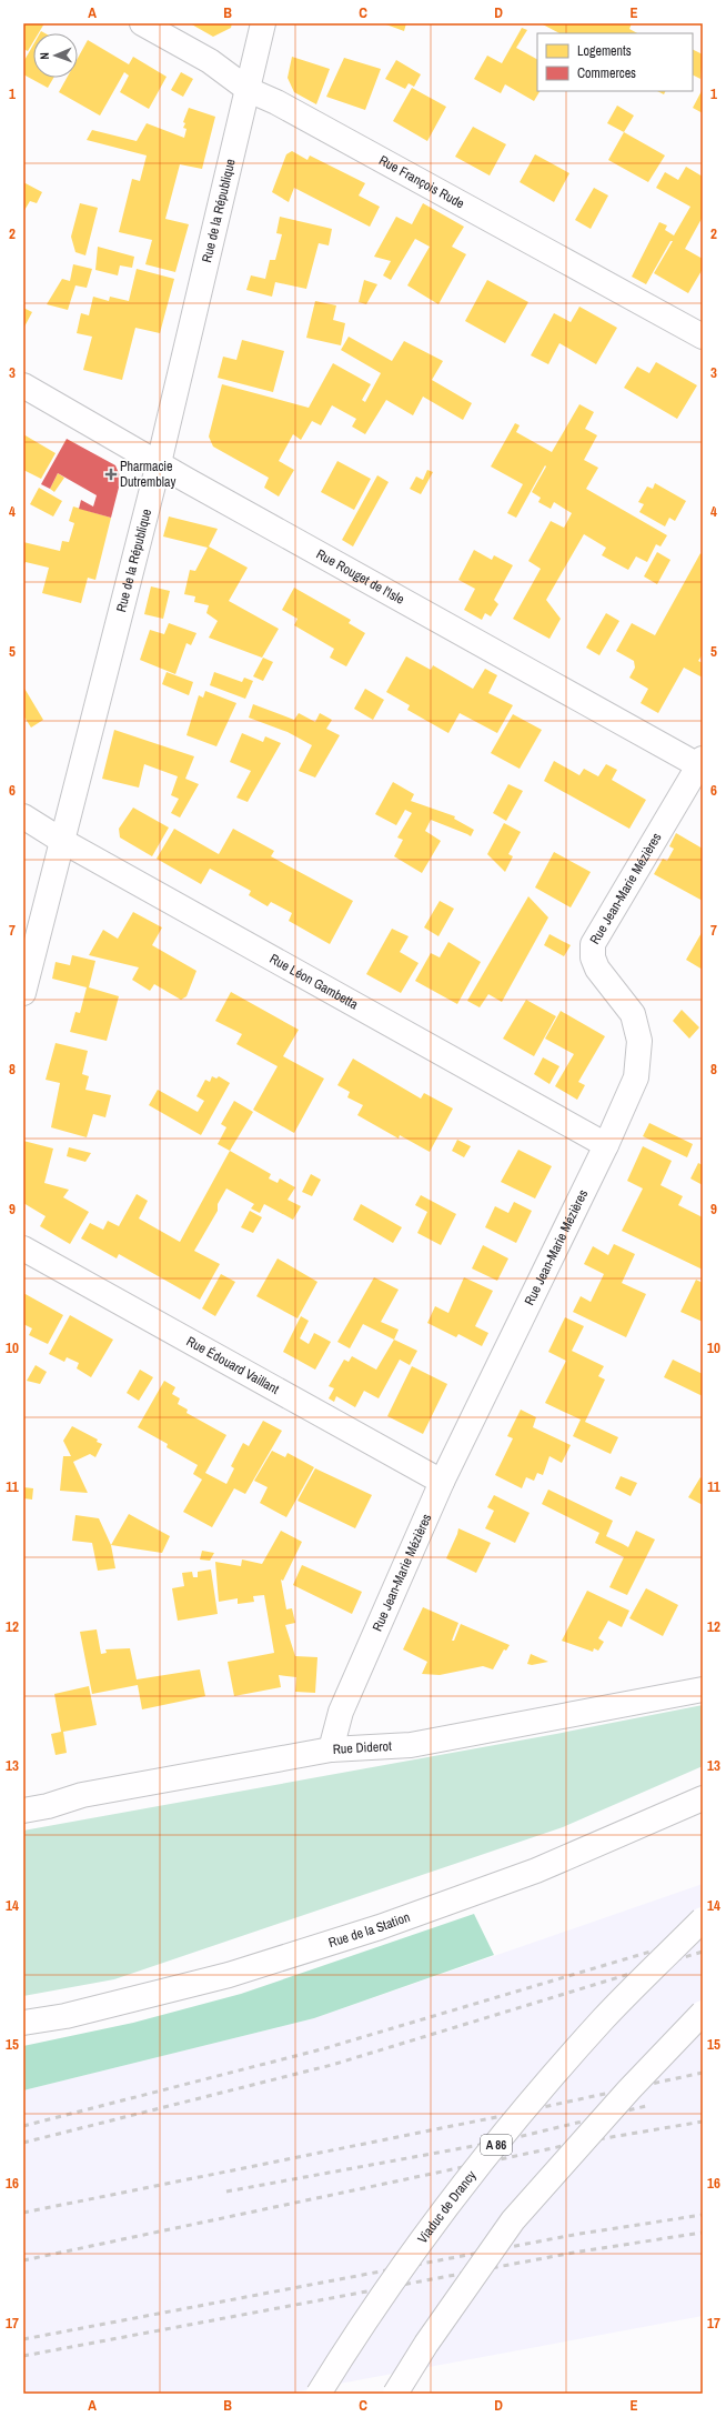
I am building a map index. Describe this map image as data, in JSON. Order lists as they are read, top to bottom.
{
  "streets": {
    "main road": [
      "Rue François Rude",
      "Rue de la République",
      "Rue Rouget de l'Isle",
      "Rue Jean-Marie Mézières",
      "Rue Léon Gambetta",
      "Rue Édouard Vaillant",
      "Rue Diderot",
      "Rue de la Station",
      "A 86",
      "Viaduc de Drancy"
    ]
  },
  "crossings": [
    ["Rue François Rude", "Rue de la République"],
    ["Rue de la République", "Rue Rouget de l'Isle"],
    ["Rue de la République", "Rue Léon Gambetta"],
    ["Rue Rouget de l'Isle", "Rue Jean-Marie Mézières"],
    ["Rue Jean-Marie Mézières", "Rue Léon Gambetta"],
    ["Rue Jean-Marie Mézières", "Rue Édouard Vaillant"],
    ["Rue Jean-Marie Mézières", "Rue Diderot"]
  ],
  "places": {
    "health": ["Pharmacie Dutremblay"]
  },
  "legend": ["Logements", "Commerces"],
  "north": "left",
  "grid": {
    "columns": [
      "A",
      "B",
      "C",
      "D",
      "E"
    ],
    "rows": [
      "1",
      "2",
      "3",
      "4",
      "5",
      "6",
      "7",
      "8",
      "9",
      "10",
      "11",
      "12",
      "13",
      "14",
      "15",
      "16",
      "17"
    ]
  }
}
